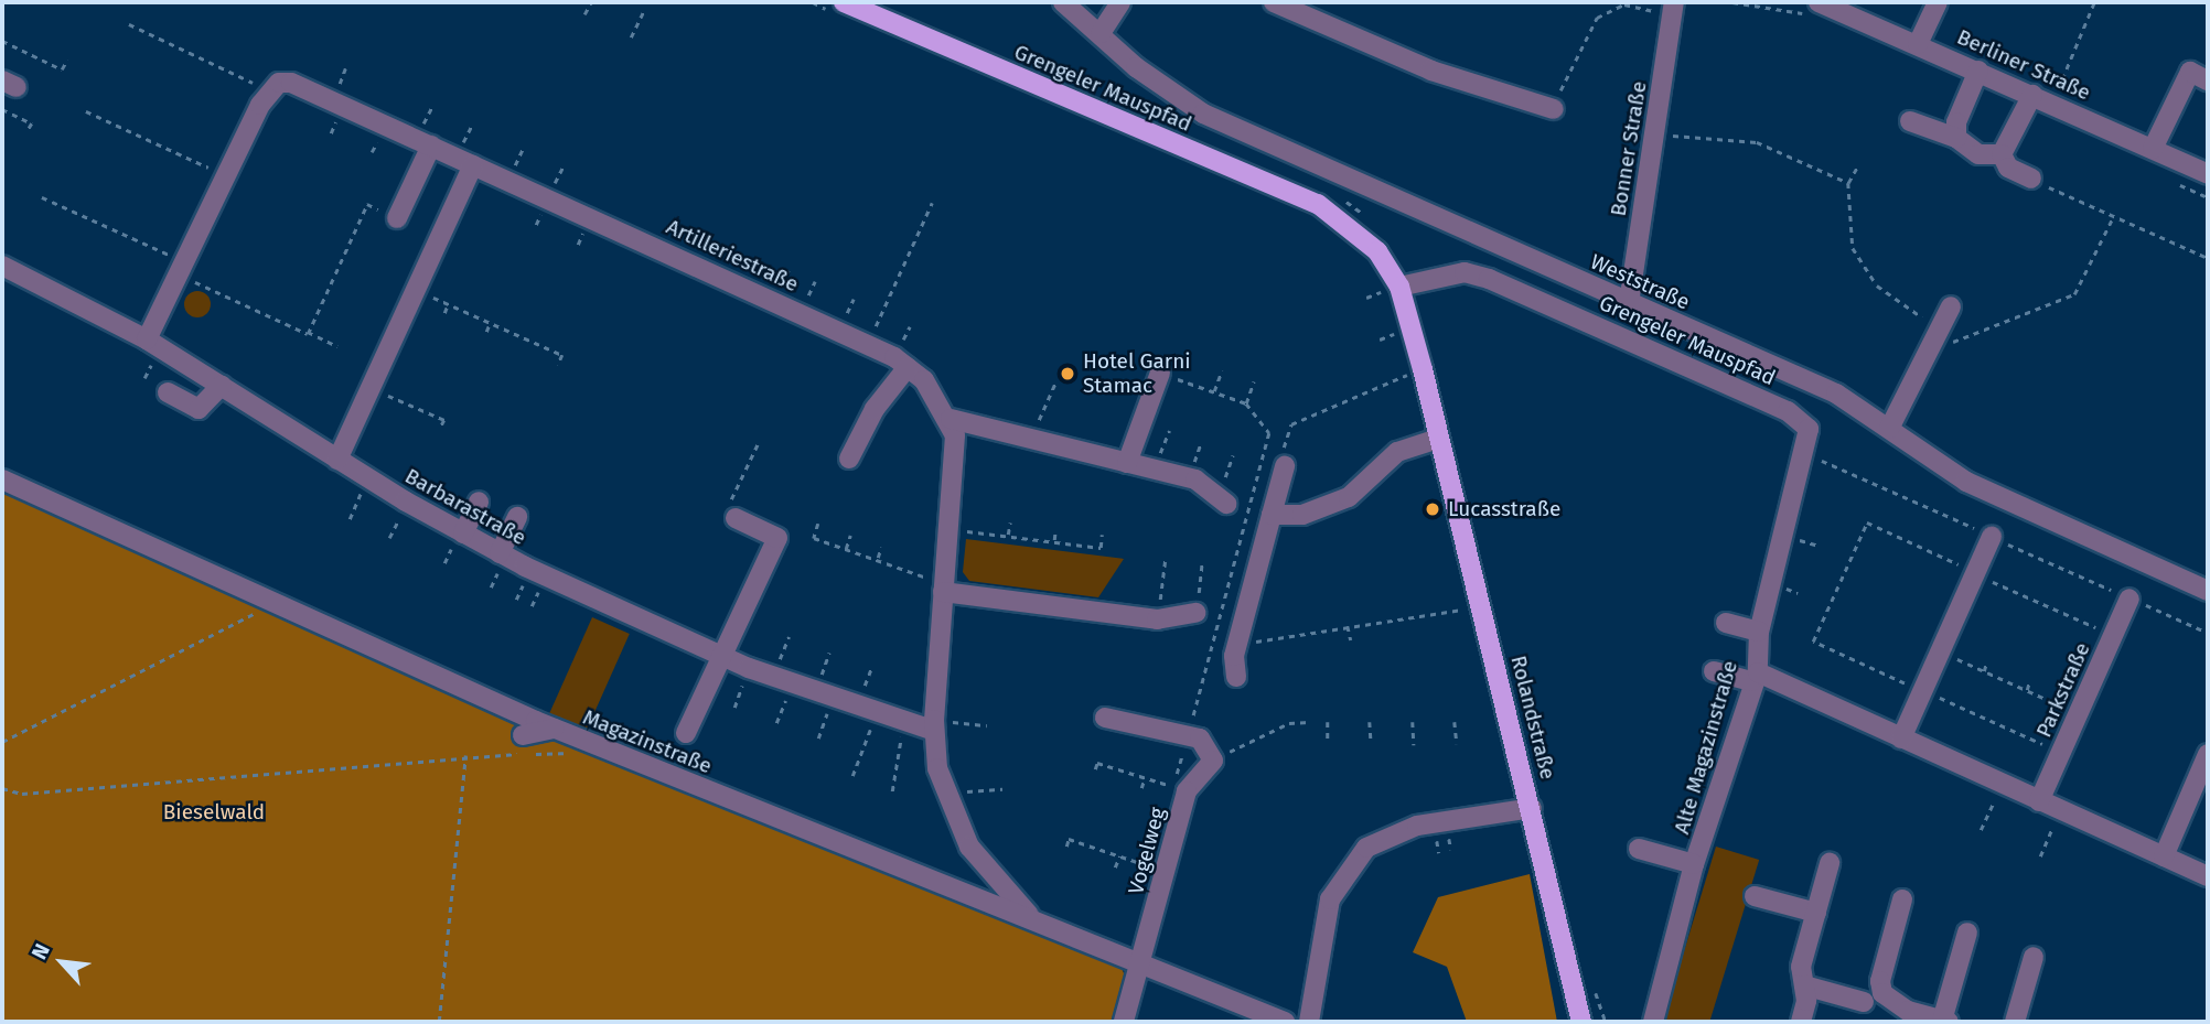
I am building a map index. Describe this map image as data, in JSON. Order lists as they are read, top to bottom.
{
  "streets": {
    "main road": ["Grengeler Mauspfad", "Rolandstraße"],
    "street": [
      "Berliner Straße",
      "Bonner Straße",
      "Artilleriestraße",
      "Weststraße",
      "Barbarastraße",
      "Parkstraße",
      "Magazinstraße",
      "Alte Magazinstraße",
      "Vogelweg"
    ]
  },
  "crossings": [
    ["Grengeler Mauspfad", "Rolandstraße"],
    ["Grengeler Mauspfad", "Alte Magazinstraße"],
    ["Bonner Straße", "Weststraße"],
    ["Magazinstraße", "Vogelweg"]
  ],
  "parks": ["Bieselwald"],
  "places": ["Hotel Garni Stamac", "Lucasstraße"],
  "north": "top left"
}
